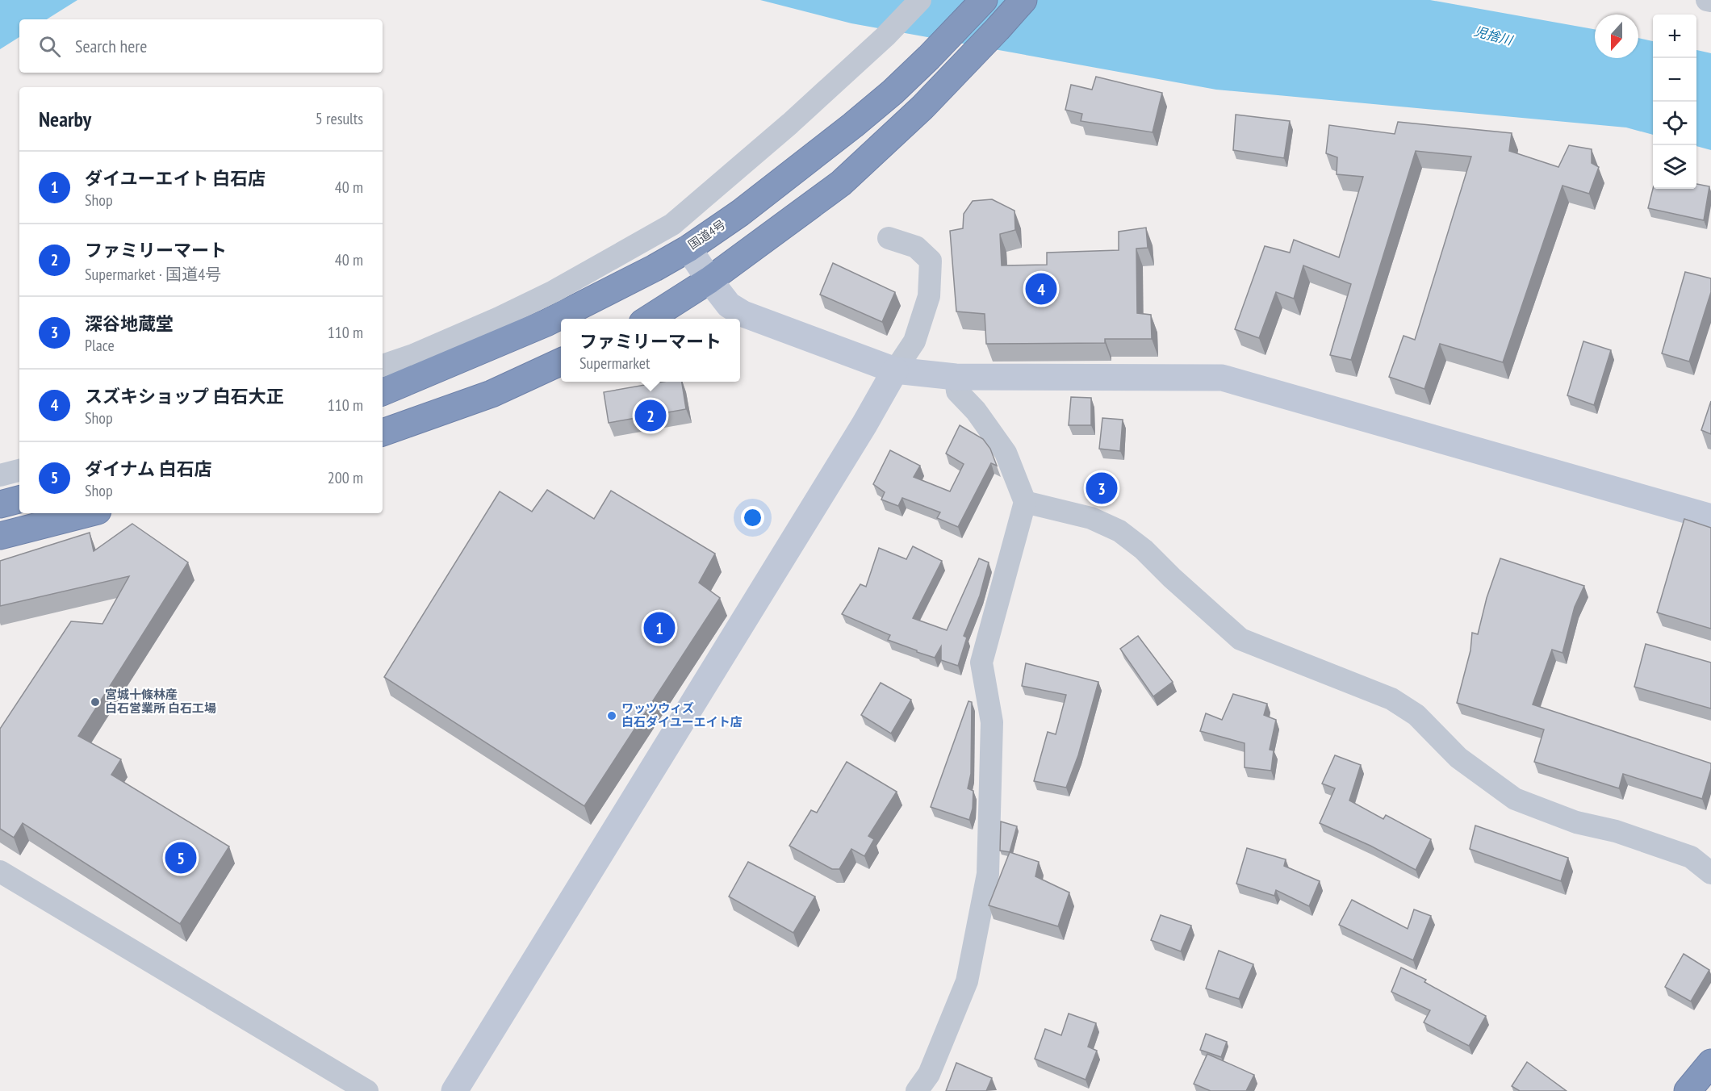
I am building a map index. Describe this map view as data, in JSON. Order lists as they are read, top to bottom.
{
  "streets": {
    "highway": ["国道4号"]
  },
  "water": ["児捨川"],
  "places": ["宮城十條林産 白石営業所 白石工場", "ワッツウィズ 白石ダイユーエイト店"],
  "north": "bottom",
  "page": {
    "map_buttons": ["+", "−"],
    "search": "Search here",
    "heading": ["Nearby", "5 results"],
    "list": [
      {
        "mark": "1",
        "name": "ダイユーエイト 白石店",
        "note": "Shop",
        "value": "40 m"
      },
      {
        "mark": "2",
        "name": "ファミリーマート",
        "note": "Supermarket · 国道4号",
        "value": "40 m"
      },
      {
        "mark": "3",
        "name": "深谷地蔵堂",
        "note": "Place",
        "value": "110 m"
      },
      {
        "mark": "4",
        "name": "スズキショップ 白石大正",
        "note": "Shop",
        "value": "110 m"
      },
      {
        "mark": "5",
        "name": "ダイナム 白石店",
        "note": "Shop",
        "value": "200 m"
      }
    ],
    "pins": [
      "4",
      "2",
      "3",
      "1",
      "5"
    ],
    "popup": ["ファミリーマート", "Supermarket"]
  }
}
